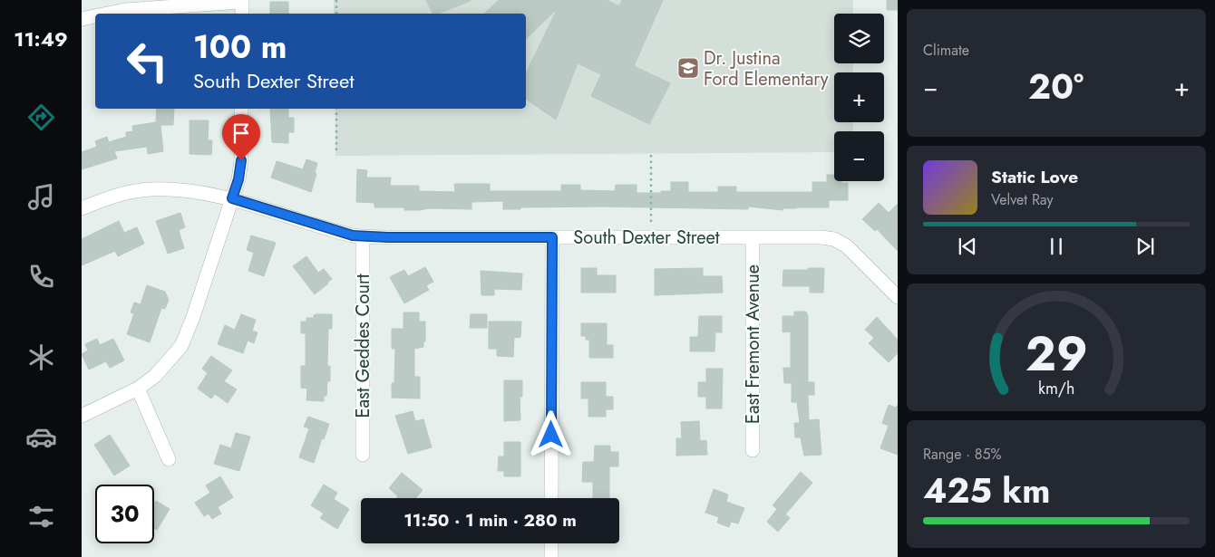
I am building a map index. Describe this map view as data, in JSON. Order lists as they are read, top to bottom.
{
  "streets": {
    "street": ["South Dexter Street", "East Fremont Avenue", "East Geddes Court"]
  },
  "crossings": [
    ["South Dexter Street", "East Fremont Avenue"],
    ["South Dexter Street", "East Geddes Court"]
  ],
  "places": {
    "school or university": ["Dr. Justina Ford Elementary"]
  },
  "page": {
    "tabs": "11:49",
    "tile": [
      "Climate",
      ["Range · 85%", "425 km"]
    ],
    "map_buttons": ["+", "−"],
    "turn": ["100 m", "South Dexter Street"],
    "heat": ["−", "20°", "+"],
    "song": ["Static Love", "Velvet Ray"],
    "limit": "30",
    "trip": "11:50 · 1 min · 280 m",
    "gauge": ["29", "km/h"]
  }
}
